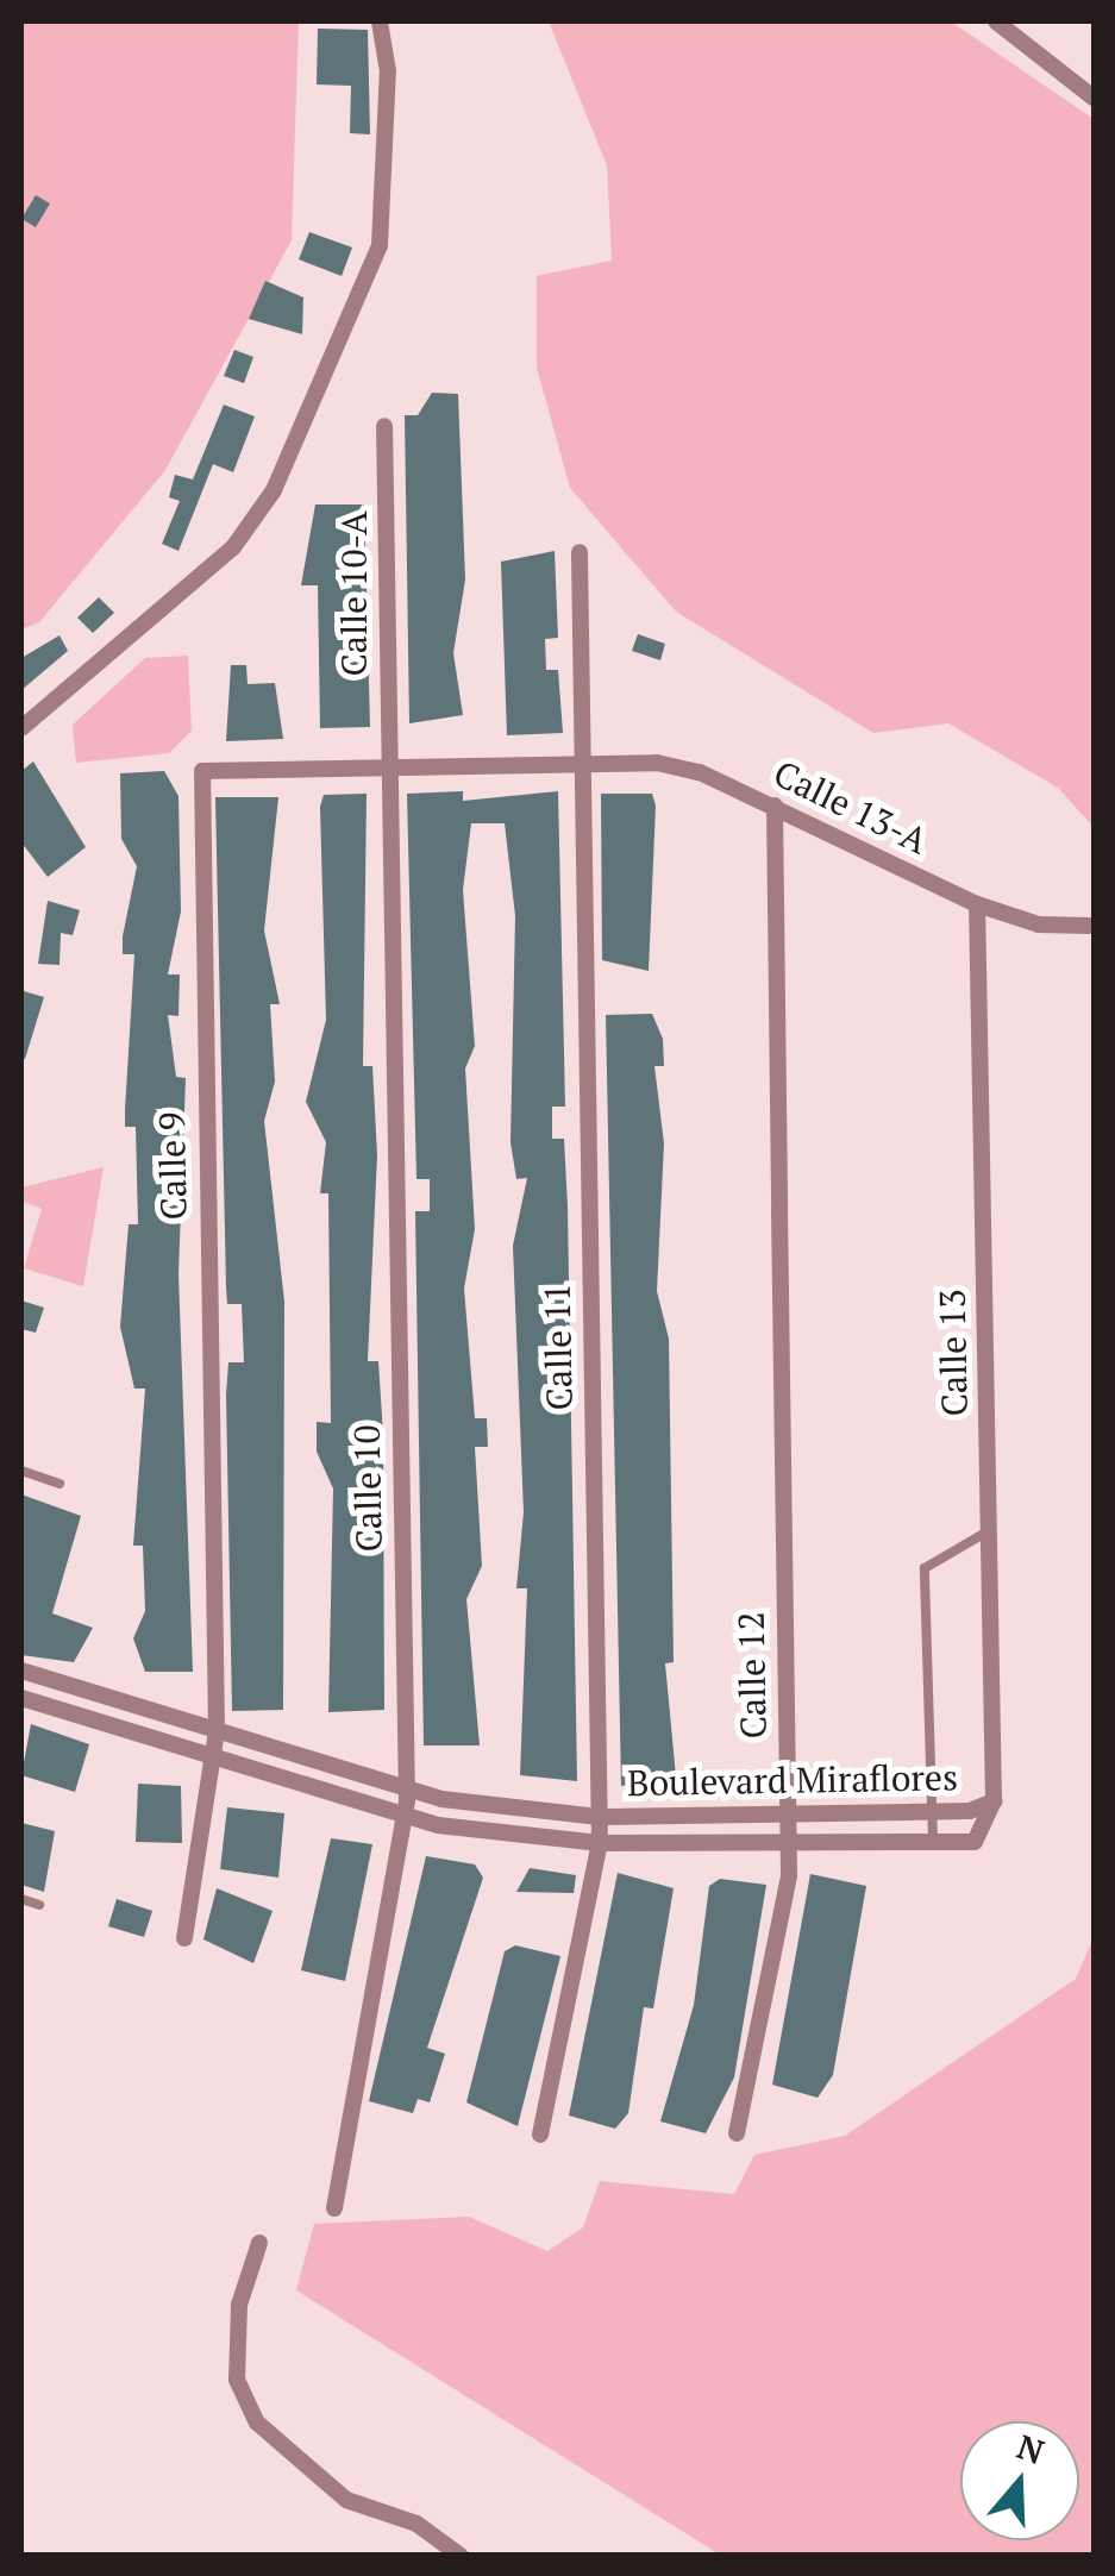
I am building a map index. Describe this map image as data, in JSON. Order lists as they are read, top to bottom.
{
  "streets": {
    "street": [
      "Calle 10-A",
      "Calle 13-A",
      "Calle 9",
      "Calle 11",
      "Calle 13",
      "Calle 10",
      "Calle 12",
      "Boulevard Miraflores"
    ]
  },
  "crossings": [
    ["Calle 10-A", "Calle 9"],
    ["Calle 10-A", "Calle 10"],
    ["Calle 13-A", "Calle 9"],
    ["Calle 13-A", "Calle 11"],
    ["Calle 13-A", "Calle 13"],
    ["Calle 13-A", "Calle 12"],
    ["Calle 9", "Calle 11"],
    ["Calle 9", "Calle 10"],
    ["Calle 9", "Boulevard Miraflores"],
    ["Calle 11", "Boulevard Miraflores"],
    ["Calle 13", "Boulevard Miraflores"],
    ["Calle 10", "Boulevard Miraflores"],
    ["Calle 12", "Boulevard Miraflores"]
  ],
  "north": "top"
}
